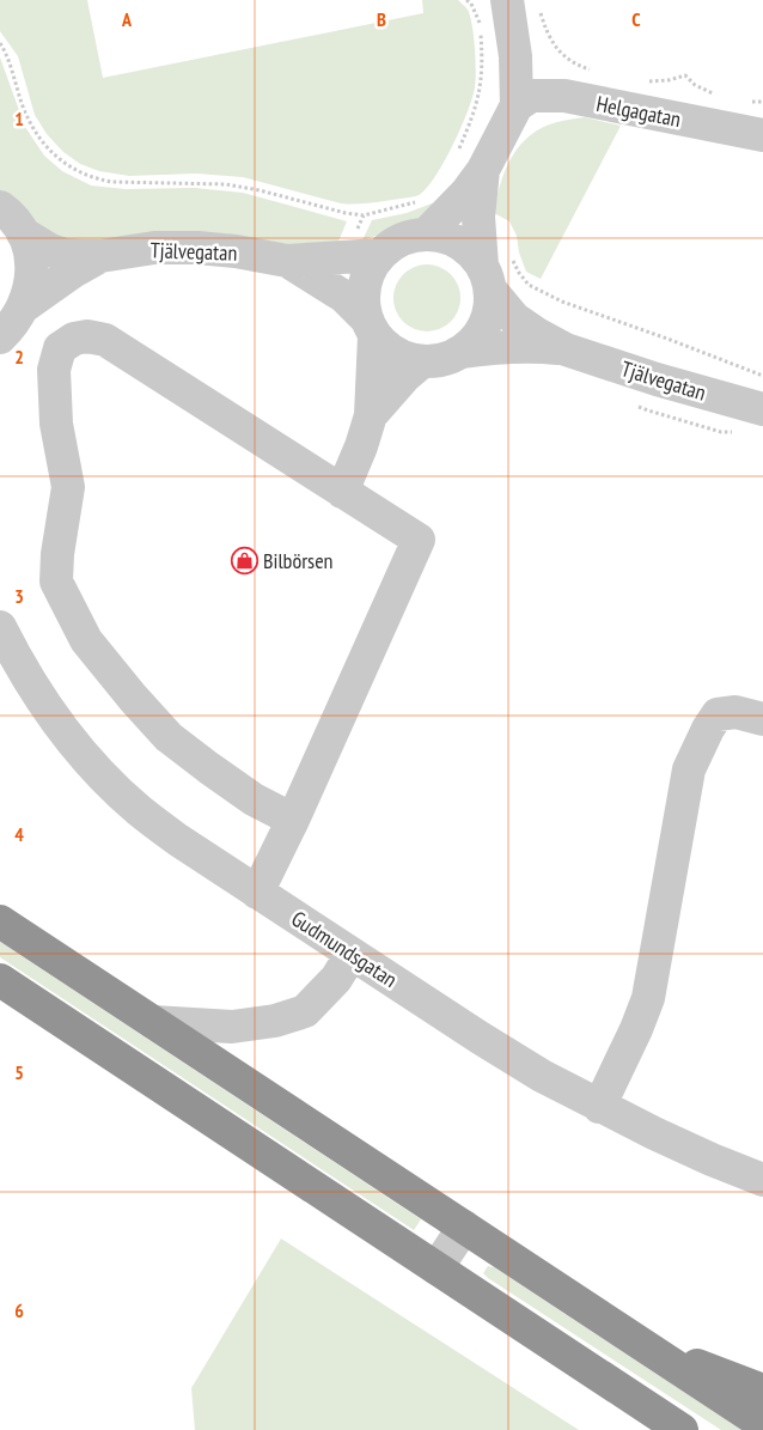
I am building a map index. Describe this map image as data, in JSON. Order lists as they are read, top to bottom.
{
  "streets": {
    "street": ["Helgagatan", "Tjälvegatan", "Gudmundsgatan"]
  },
  "places": {
    "shop": ["Bilbörsen"]
  },
  "grid": {
    "columns": ["A", "B", "C"],
    "rows": [
      "1",
      "2",
      "3",
      "4",
      "5",
      "6"
    ]
  }
}
